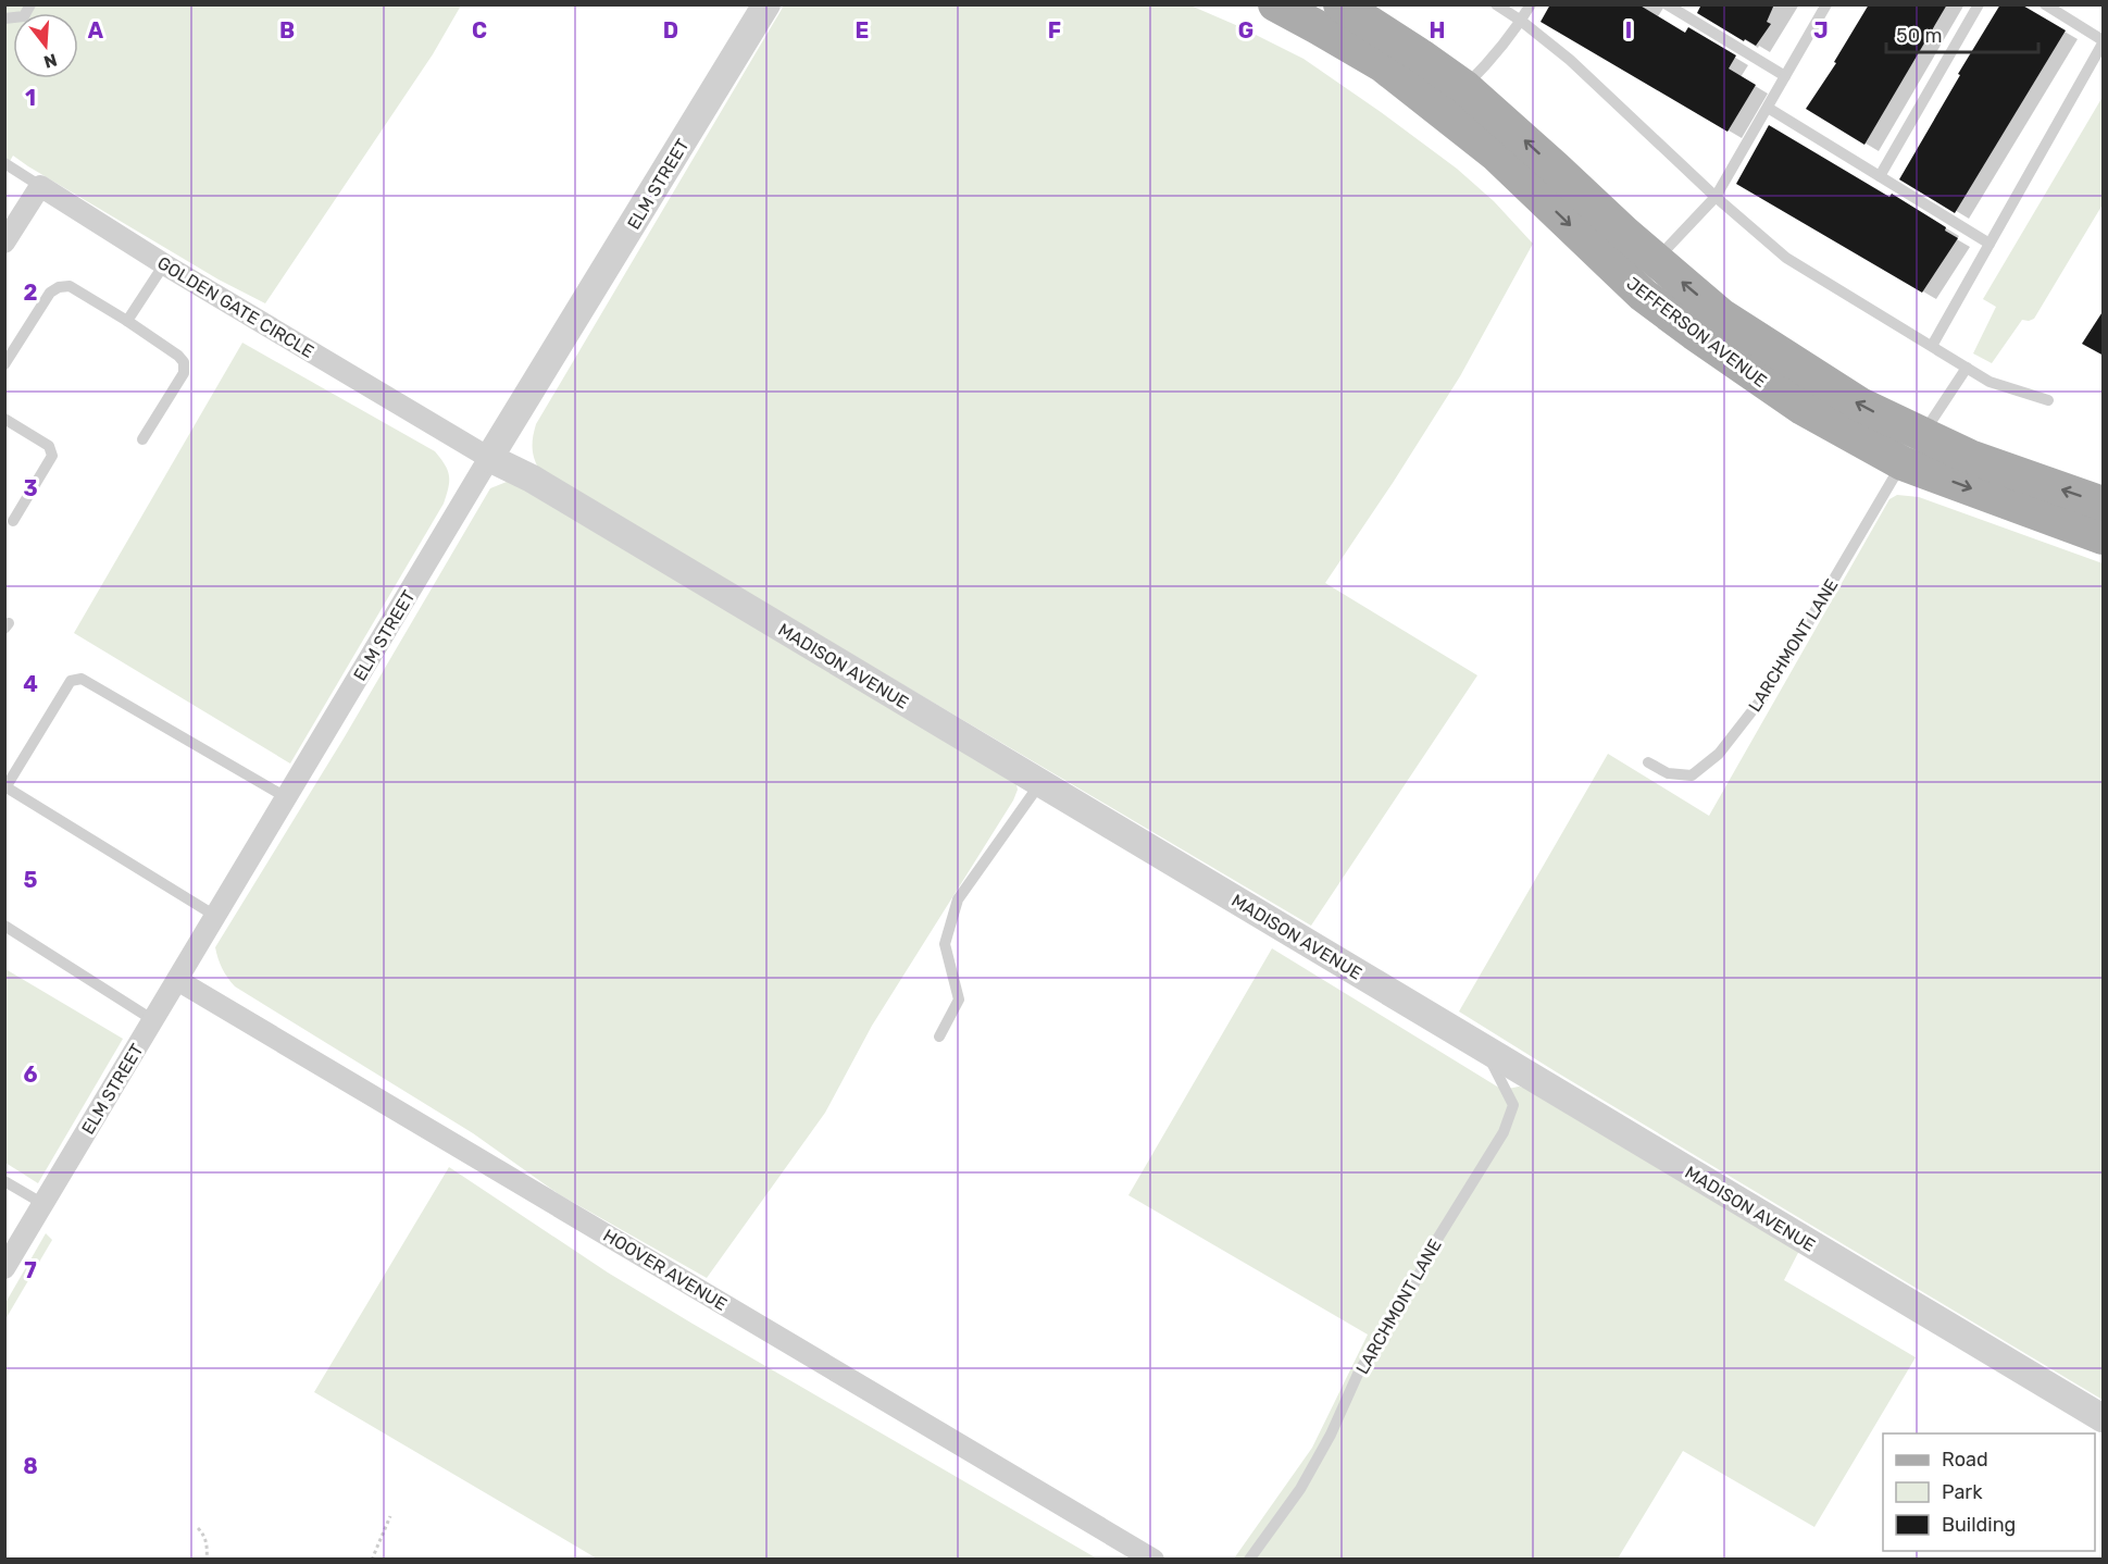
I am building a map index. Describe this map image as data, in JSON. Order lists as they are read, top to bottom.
{
  "streets": {
    "main road": ["JEFFERSON AVENUE"],
    "street": [
      "ELM STREET",
      "GOLDEN GATE CIRCLE",
      "MADISON AVENUE",
      "HOOVER AVENUE"
    ],
    "lane": ["LARCHMONT LANE"]
  },
  "crossings": [
    ["ELM STREET", "GOLDEN GATE CIRCLE"],
    ["ELM STREET", "MADISON AVENUE"],
    ["ELM STREET", "HOOVER AVENUE"],
    ["GOLDEN GATE CIRCLE", "MADISON AVENUE"],
    ["JEFFERSON AVENUE", "LARCHMONT LANE"],
    ["LARCHMONT LANE", "MADISON AVENUE"]
  ],
  "legend": ["Road", "Park", "Building"],
  "scale_bar": "50 m",
  "north": "bottom",
  "grid": {
    "columns": [
      "A",
      "B",
      "C",
      "D",
      "E",
      "F",
      "G",
      "H",
      "I",
      "J"
    ],
    "rows": [
      "1",
      "2",
      "3",
      "4",
      "5",
      "6",
      "7",
      "8"
    ]
  }
}
